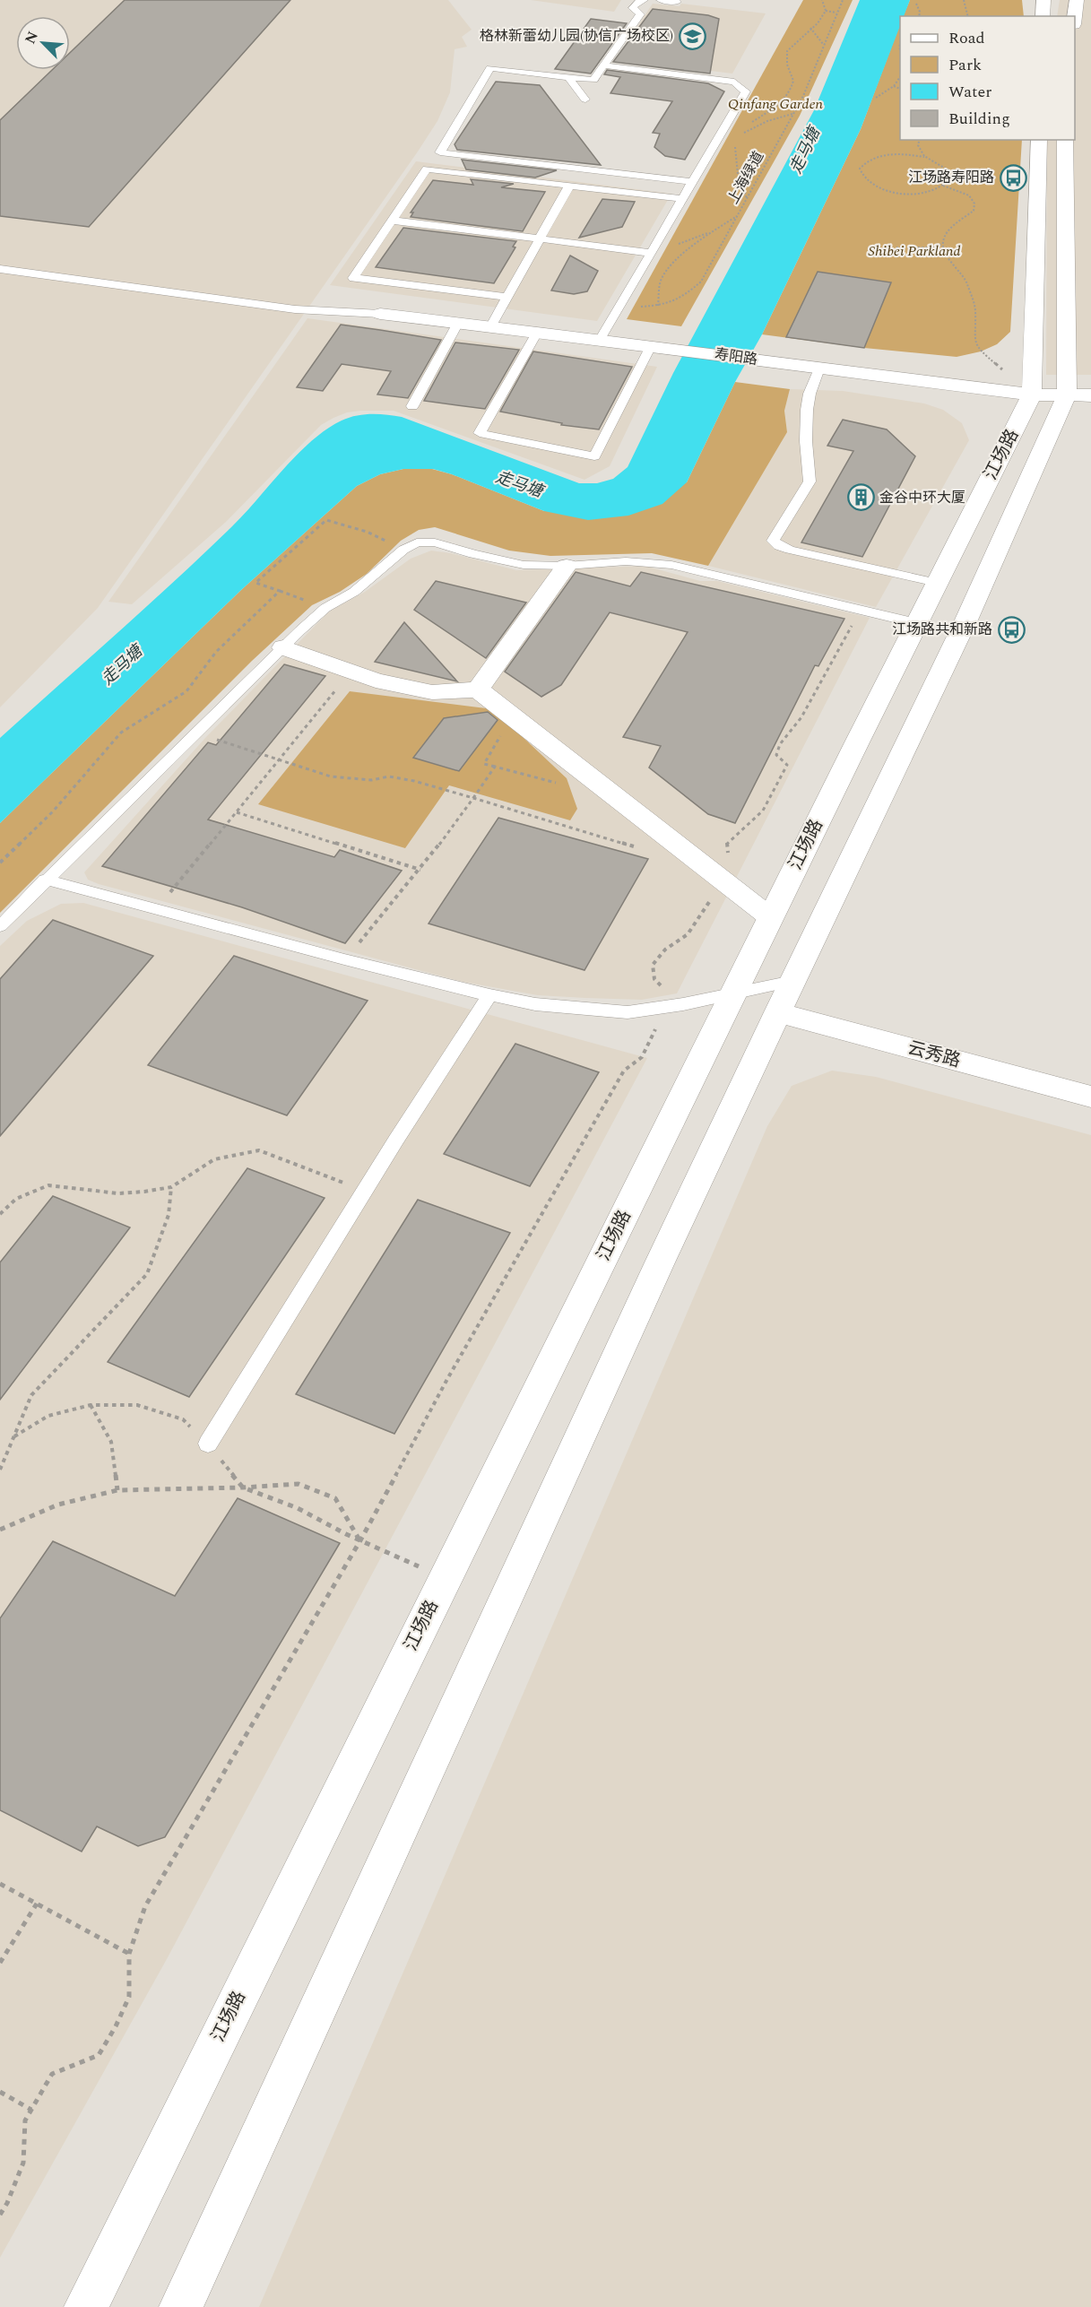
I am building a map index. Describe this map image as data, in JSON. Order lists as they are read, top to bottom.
{
  "streets": {
    "main road": ["寿阳路", "江场路", "云秀路"],
    "path": ["上海绿道"]
  },
  "crossings": [
    ["寿阳路", "江场路"],
    ["江场路", "云秀路"]
  ],
  "water": ["走马塘"],
  "parks": ["Qinfang Garden", "Shibei Parkland"],
  "places": {
    "school or university": ["格林新蕾幼儿园(协信广场校区)"],
    "bus stop": ["江场路寿阳路", "江场路共和新路"],
    "building": ["金谷中环大厦"]
  },
  "legend": [
    "Road",
    "Park",
    "Water",
    "Building"
  ],
  "north": "top left"
}
